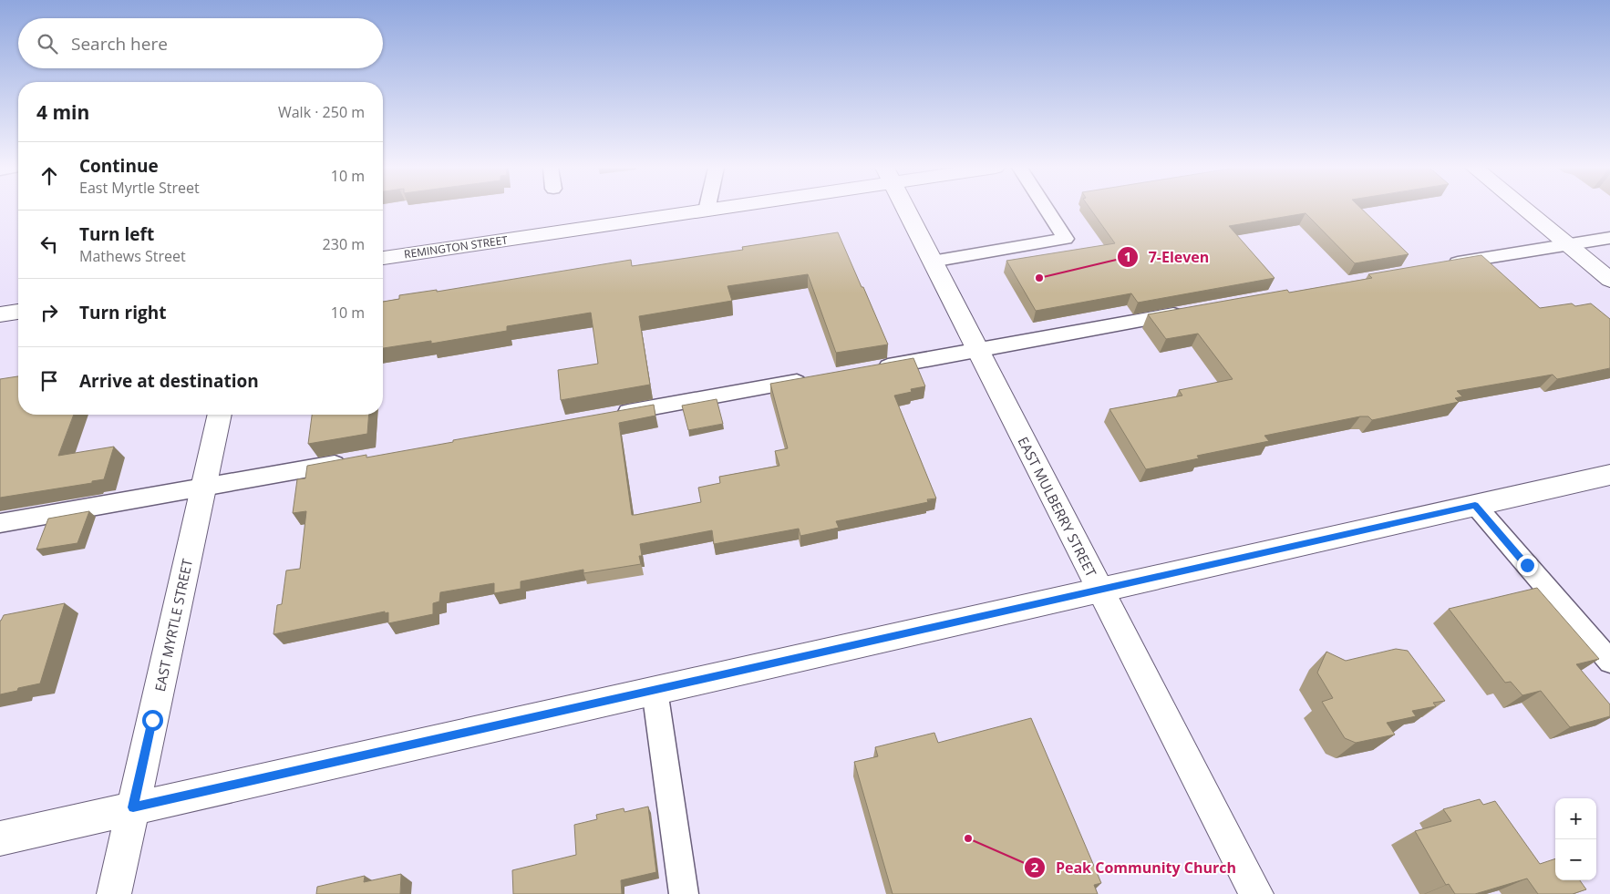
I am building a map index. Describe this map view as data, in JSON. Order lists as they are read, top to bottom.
{
  "streets": {
    "main road": ["REMINGTON STREET", "EAST MULBERRY STREET", "EAST MYRTLE STREET"]
  },
  "places": ["7-Eleven", "Peak Community Church"],
  "page": {
    "search": "Search here",
    "heading": ["4 min", "Walk · 250 m"],
    "list": [
      ["Continue", "East Myrtle Street", "10 m"],
      ["Turn left", "Mathews Street", "230 m"],
      ["Turn right", "10 m"],
      "Arrive at destination"
    ],
    "map_buttons": ["+", "−"]
  }
}
